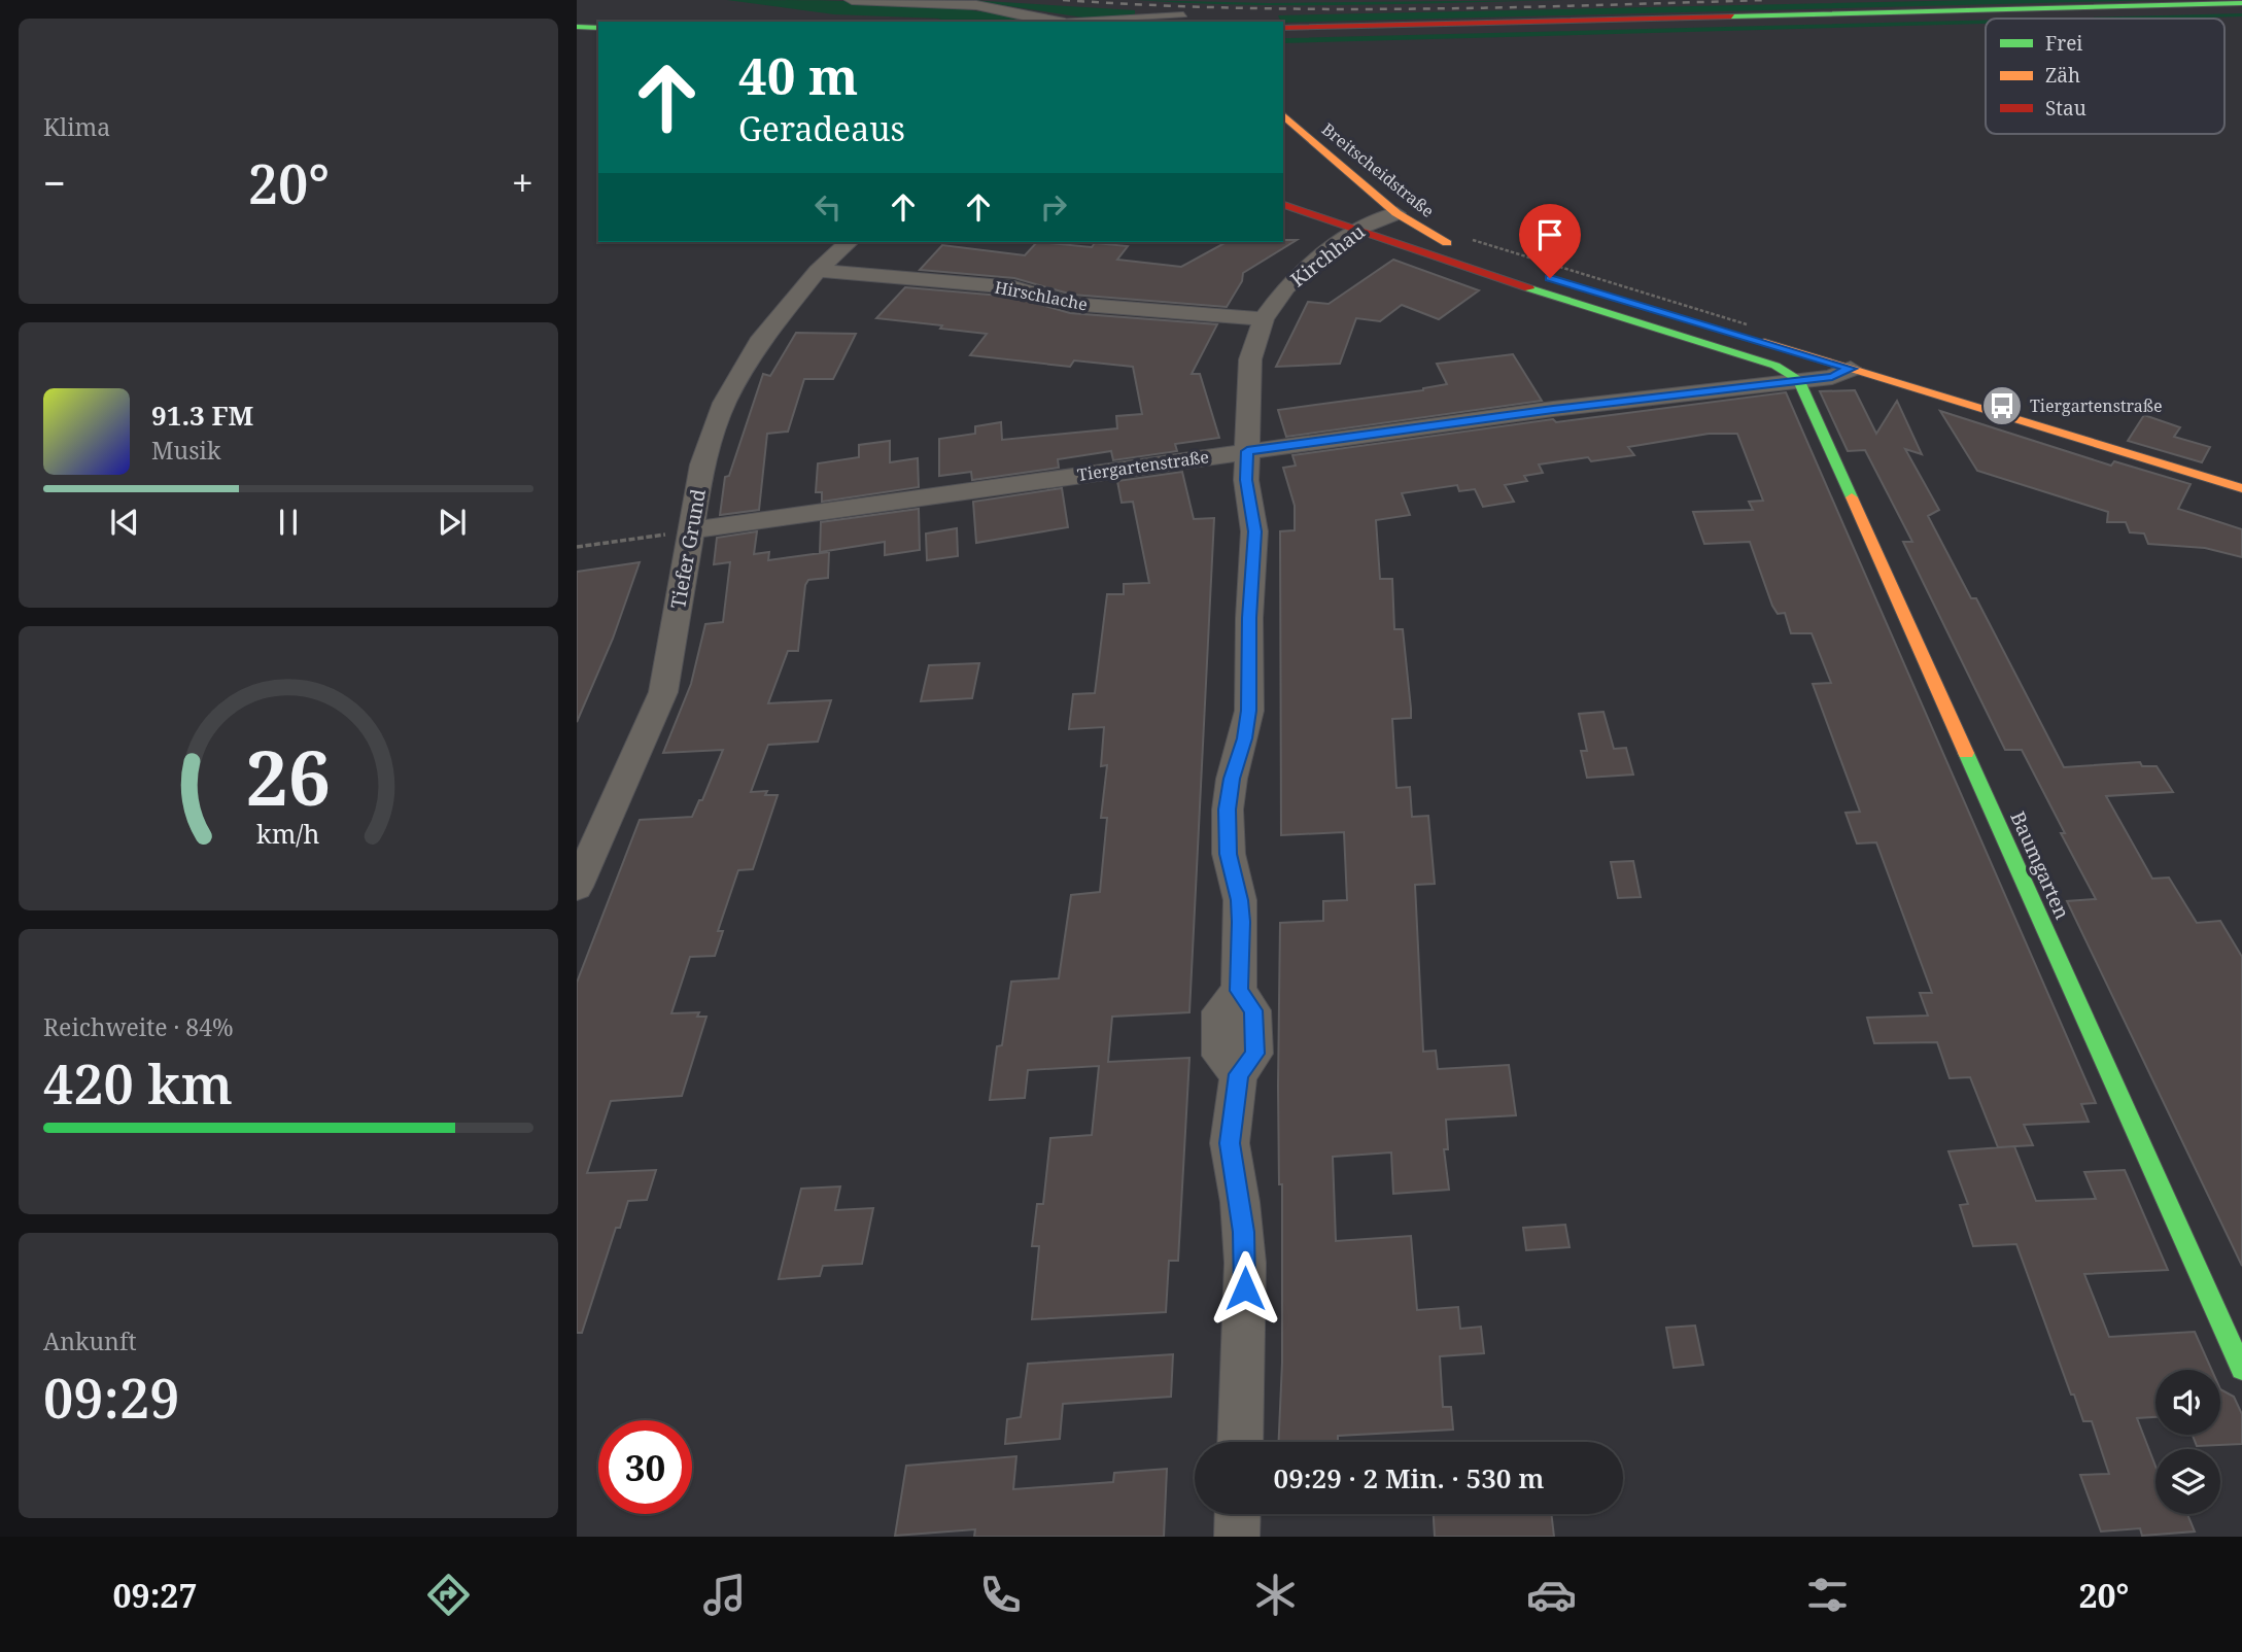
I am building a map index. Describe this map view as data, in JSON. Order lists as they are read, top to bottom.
{
  "streets": {
    "street": [
      "Breitscheidstraße",
      "Kirchhau",
      "Hirschlache",
      "Tiergartenstraße",
      "Tiefer Grund",
      "Baumgarten"
    ]
  },
  "crossings": [
    ["Breitscheidstraße", "Kirchhau"],
    ["Kirchhau", "Hirschlache"],
    ["Kirchhau", "Tiergartenstraße"],
    ["Hirschlache", "Tiefer Grund"],
    ["Tiergartenstraße", "Tiefer Grund"],
    ["Tiergartenstraße", "Baumgarten"]
  ],
  "places": {
    "bus stop": ["Tiergartenstraße"]
  },
  "legend": ["Frei", "Zäh", "Stau"],
  "page": {
    "tile": [
      "Klima",
      ["Reichweite · 84%", "420 km"],
      ["Ankunft", "09:29"]
    ],
    "turn": ["40 m", "Geradeaus"],
    "heat": ["−", "20°", "+"],
    "song": ["91.3 FM", "Musik"],
    "limit": "30",
    "trip": "09:29 · 2 Min. · 530 m",
    "tabs": ["09:27", "20°"],
    "gauge": ["26", "km/h"]
  }
}
